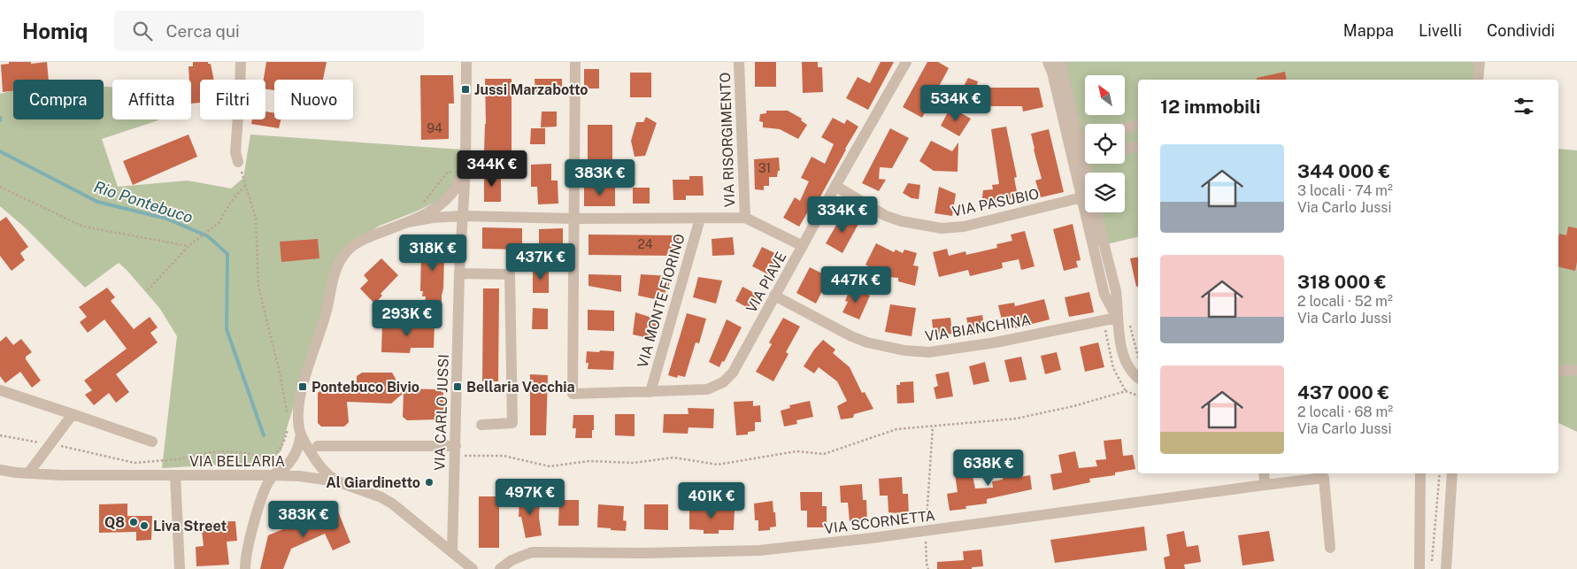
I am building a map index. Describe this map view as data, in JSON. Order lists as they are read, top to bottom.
{
  "streets": {
    "street": [
      "VIA RISORGIMENTO",
      "VIA PASUBIO",
      "VIA PIAVE",
      "VIA MONTE FIORINO",
      "VIA BIANCHINA",
      "VIA CARLO JUSSI",
      "VIA BELLARIA",
      "VIA SCORNETTA"
    ]
  },
  "crossings": [
    ["VIA PASUBIO", "VIA PIAVE"],
    ["VIA PIAVE", "VIA MONTE FIORINO"],
    ["VIA PIAVE", "VIA BIANCHINA"],
    ["VIA CARLO JUSSI", "VIA BELLARIA"]
  ],
  "water": ["Rio Pontebuco"],
  "places": {
    "transit": ["Jussi Marzabotto", "Pontebuco Bivio", "Bellaria Vecchia"],
    "other": ["Al Giardinetto", "Q8", "Liva Street"]
  },
  "house_numbers": ["94", "31", "24"],
  "north": "top left",
  "page": {
    "header": "Homiq",
    "search": "Cerca qui",
    "nav": ["Mappa", "Livelli", "Condividi"],
    "chip": [
      "Compra",
      "Affitta",
      "Filtri",
      "Nuovo"
    ],
    "heading": "12 immobili",
    "price": [
      "534K €",
      "344K €",
      "383K €",
      "334K €",
      "318K €",
      "437K €",
      "447K €",
      "293K €",
      "638K €",
      "497K €",
      "401K €",
      "383K €"
    ],
    "list": [
      {
        "name": "344 000 €",
        "note": "3 locali · 74 m² · Via Carlo Jussi"
      },
      {
        "name": "318 000 €",
        "note": "2 locali · 52 m² · Via Carlo Jussi"
      },
      {
        "name": "437 000 €",
        "note": "2 locali · 68 m² · Via Carlo Jussi"
      }
    ]
  }
}
